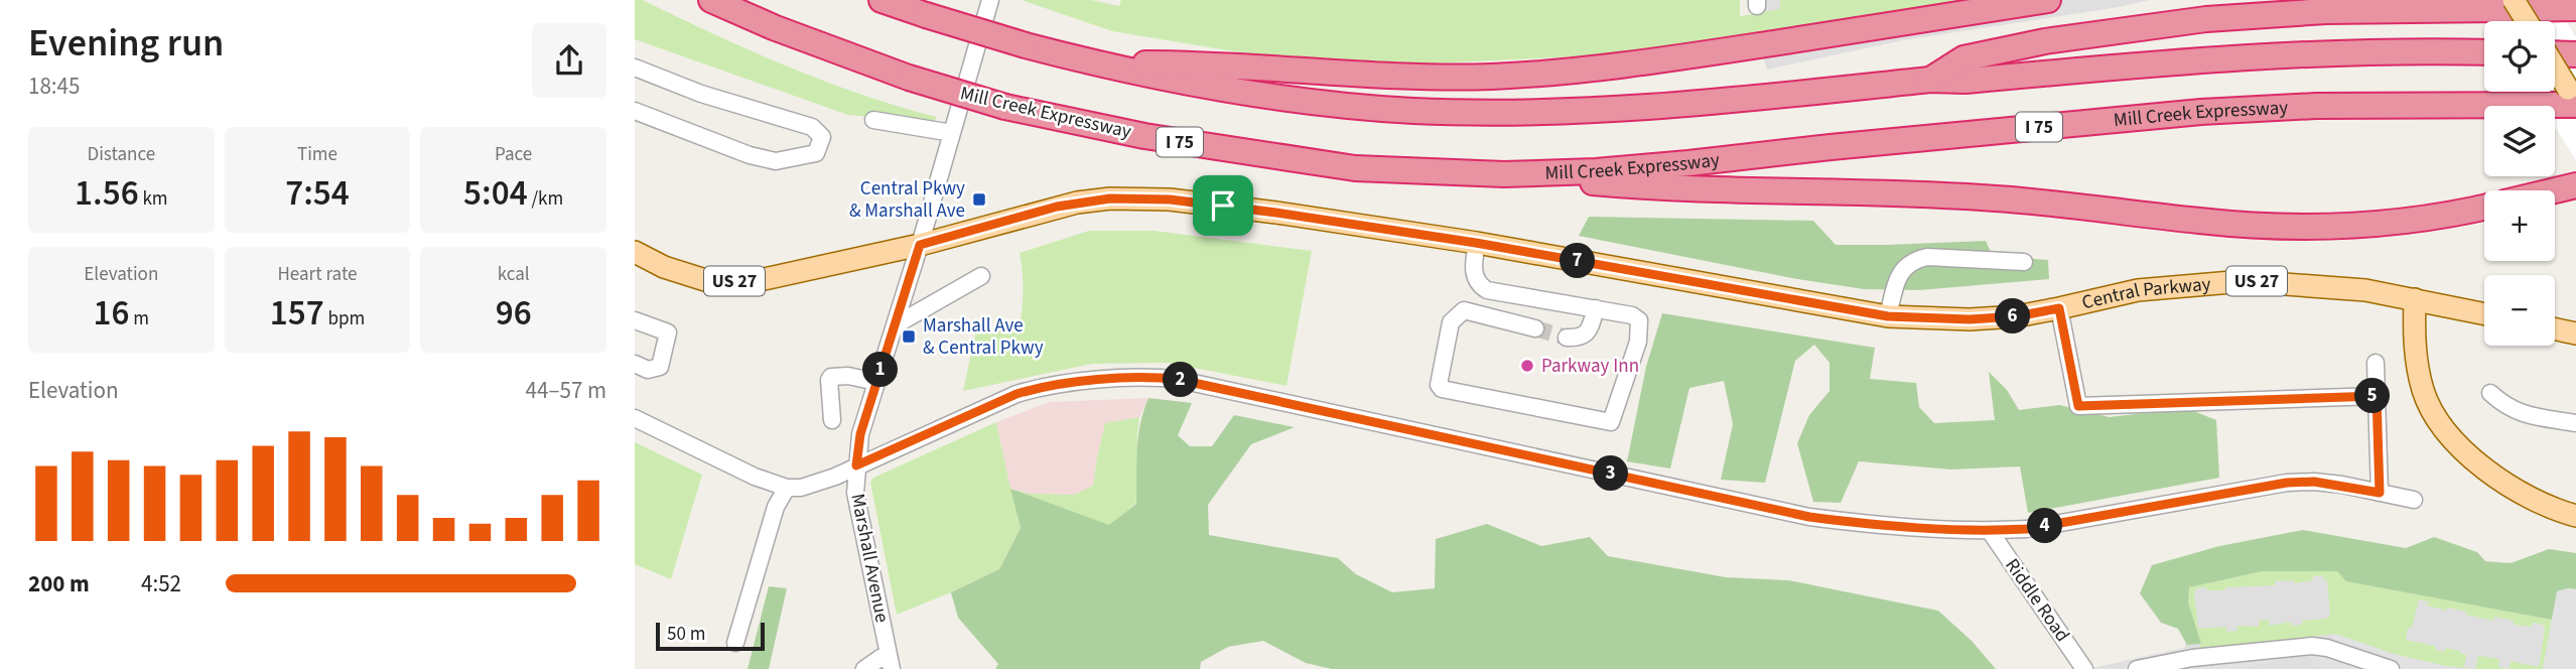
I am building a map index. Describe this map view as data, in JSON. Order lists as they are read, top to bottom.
{
  "streets": {
    "highway": ["Mill Creek Expressway", "I 75"],
    "main road": ["US 27", "Central Parkway"],
    "street": ["Marshall Avenue", "Riddle Road"]
  },
  "crossings": [
    ["Central Parkway", "Marshall Avenue"]
  ],
  "places": {
    "transit": ["Central Pkwy & Marshall Ave", "Marshall Ave & Central Pkwy"],
    "other": ["Parkway Inn"]
  },
  "scale_bar": "50 m",
  "page": {
    "heading": ["Evening run", "18:45"],
    "map_buttons": ["+", "−"],
    "stats": [
      ["Distance", "1.56 km"],
      ["Time", "7:54"],
      ["Pace", "5:04 /km"],
      ["Elevation", "16 m"],
      ["Heart rate", "157 bpm"],
      ["kcal", "96"]
    ],
    "pins": [
      "7",
      "6",
      "1",
      "2",
      "5",
      "3",
      "4"
    ],
    "chart": ["Elevation", "44–57 m"],
    "list": [
      {
        "name": "200 m",
        "note": "4:52"
      }
    ],
    "scale": "50 m"
  }
}
